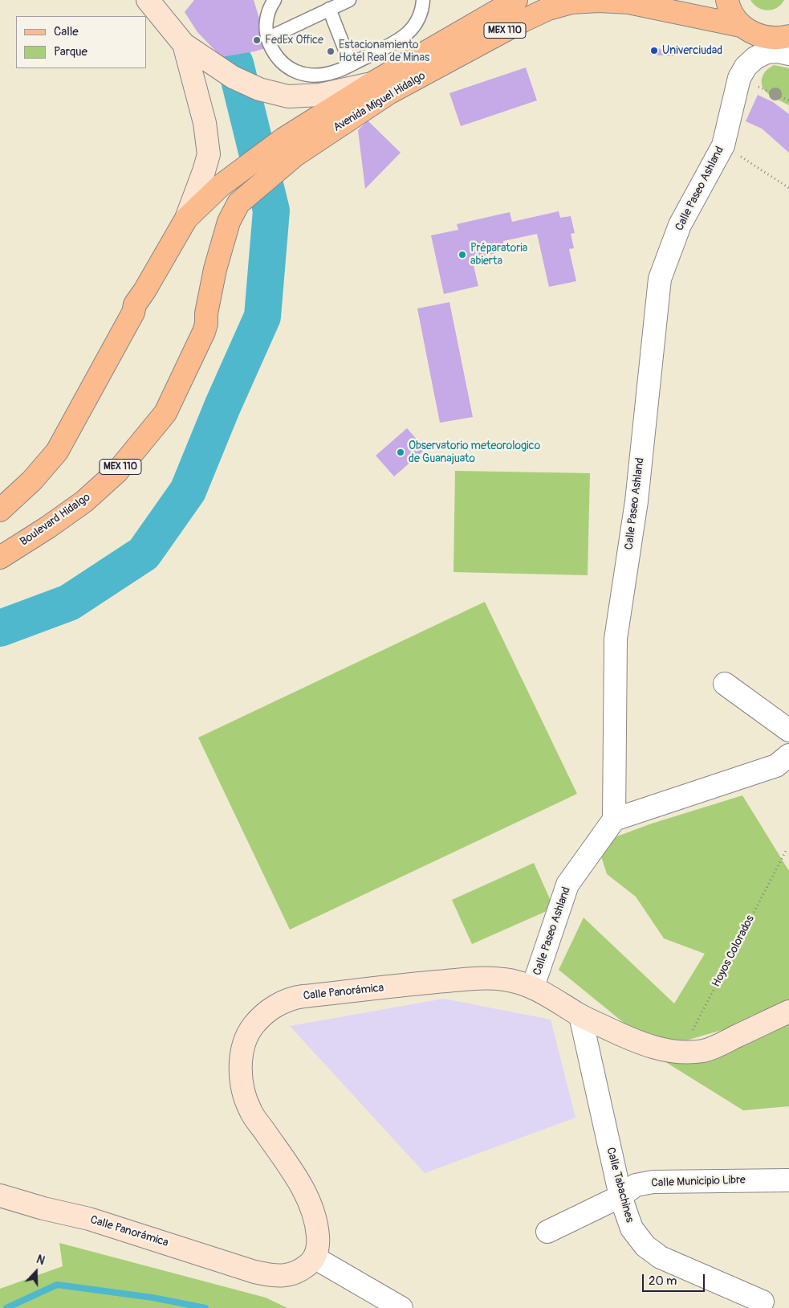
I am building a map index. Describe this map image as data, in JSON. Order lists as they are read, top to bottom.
{
  "streets": {
    "main road": ["MEX 110", "Avenida Miguel Hidalgo", "Boulevard Hidalgo"],
    "street": [
      "Calle Paseo Ashland",
      "Calle Panorámica",
      "Calle Municipio Libre",
      "Calle Tabachines"
    ],
    "path": ["Hoyos Colorados"]
  },
  "crossings": [
    ["MEX 110", "Avenida Miguel Hidalgo"],
    ["MEX 110", "Calle Paseo Ashland"],
    ["MEX 110", "Boulevard Hidalgo"],
    ["Avenida Miguel Hidalgo", "Boulevard Hidalgo"],
    ["Calle Paseo Ashland", "Calle Panorámica"],
    ["Hoyos Colorados", "Calle Panorámica"],
    ["Calle Panorámica", "Calle Tabachines"],
    ["Calle Municipio Libre", "Calle Tabachines"]
  ],
  "places": [
    "FedEx Office",
    "Univerciudad",
    "Estacionamiento Hotel Real de Minas",
    "Préparatoria abierta",
    "Observatorio meteorologico de Guanajuato"
  ],
  "legend": ["Calle", "Parque"],
  "scale_bar": "20 m",
  "north": "top"
}
